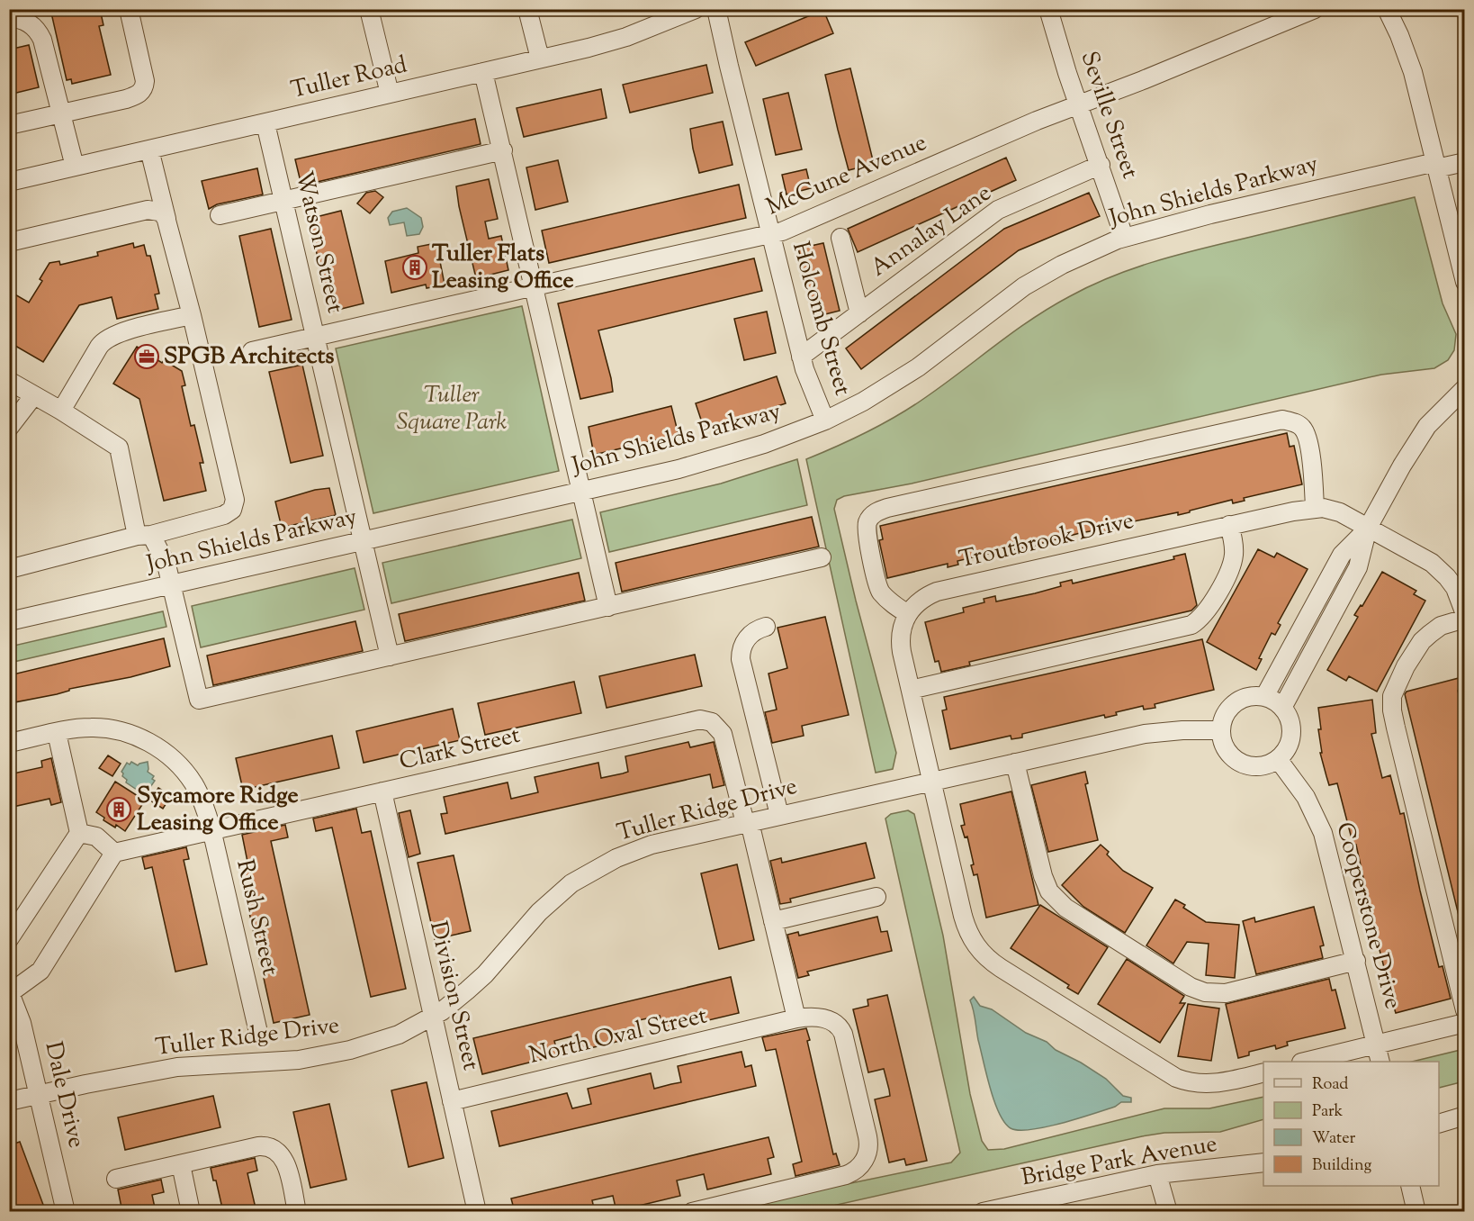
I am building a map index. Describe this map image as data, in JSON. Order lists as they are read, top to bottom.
{
  "streets": {
    "street": [
      "Tuller Road",
      "Seville Street",
      "McCune Avenue",
      "John Shields Parkway",
      "Annalay Lane",
      "Watson Street",
      "Holcomb Street",
      "Troutbrook Drive",
      "Clark Street",
      "Tuller Ridge Drive",
      "Cooperstone Drive",
      "Rush Street",
      "Division Street",
      "North Oval Street",
      "Dale Drive",
      "Bridge Park Avenue"
    ]
  },
  "crossings": [
    ["Tuller Road", "Watson Street"],
    ["Seville Street", "McCune Avenue"],
    ["Seville Street", "John Shields Parkway"],
    ["Seville Street", "Annalay Lane"],
    ["McCune Avenue", "Watson Street"],
    ["McCune Avenue", "Holcomb Street"],
    ["John Shields Parkway", "Watson Street"],
    ["John Shields Parkway", "Holcomb Street"],
    ["Annalay Lane", "Holcomb Street"],
    ["Clark Street", "Tuller Ridge Drive"],
    ["Clark Street", "Rush Street"],
    ["Clark Street", "Division Street"],
    ["Clark Street", "North Oval Street"],
    ["Tuller Ridge Drive", "Cooperstone Drive"],
    ["Tuller Ridge Drive", "Division Street"],
    ["Tuller Ridge Drive", "Dale Drive"],
    ["Division Street", "North Oval Street"]
  ],
  "parks": ["Tuller Square Park"],
  "places": {
    "building": ["Tuller Flats Leasing Office", "Sycamore Ridge Leasing Office"],
    "office": ["SPGB Architects"]
  },
  "legend": [
    "Road",
    "Park",
    "Water",
    "Building"
  ]
}
